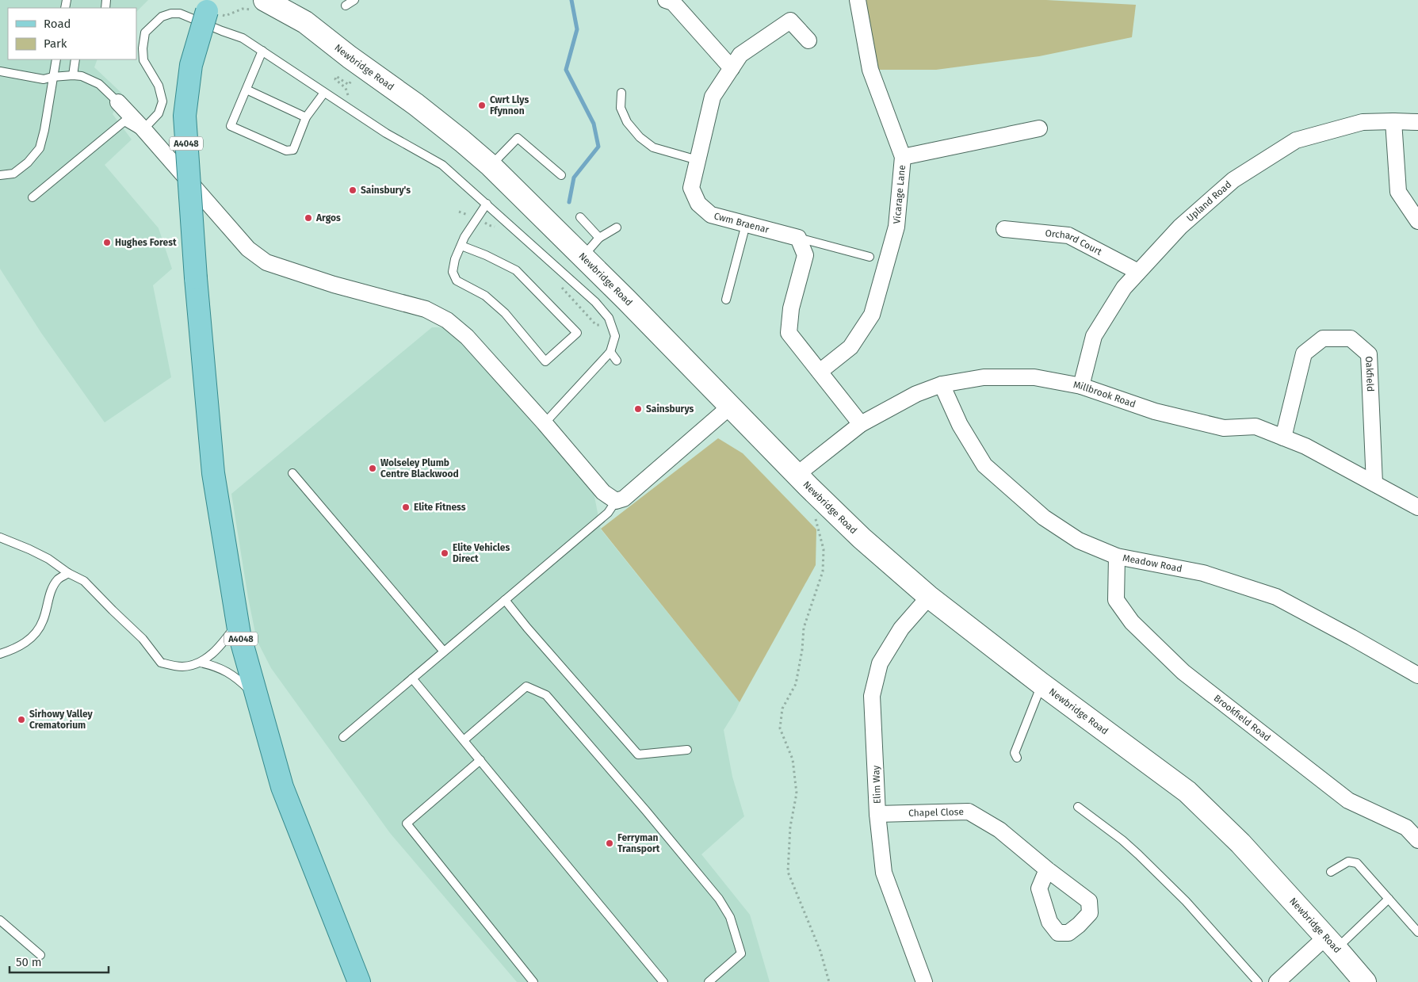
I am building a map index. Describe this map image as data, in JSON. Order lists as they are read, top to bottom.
{
  "streets": {
    "main road": ["Newbridge Road", "A4048"],
    "street": [
      "Vicarage Lane",
      "Upland Road",
      "Cwm Braenar",
      "Orchard Court",
      "Oakfield",
      "Millbrook Road",
      "Meadow Road",
      "Brookfield Road",
      "Elim Way",
      "Chapel Close"
    ]
  },
  "crossings": [
    ["Newbridge Road", "Millbrook Road"],
    ["Newbridge Road", "Elim Way"],
    ["Upland Road", "Orchard Court"],
    ["Upland Road", "Millbrook Road"],
    ["Oakfield", "Millbrook Road"],
    ["Millbrook Road", "Meadow Road"],
    ["Meadow Road", "Brookfield Road"],
    ["Elim Way", "Chapel Close"]
  ],
  "places": [
    "Cwrt Llys Ffynnon",
    "Sainsbury's",
    "Argos",
    "Hughes Forest",
    "Sainsburys",
    "Wolseley Plumb Centre Blackwood",
    "Elite Fitness",
    "Elite Vehicles Direct",
    "Sirhowy Valley Crematorium",
    "Ferryman Transport"
  ],
  "legend": ["Road", "Park"],
  "scale_bar": "50 m"
}
